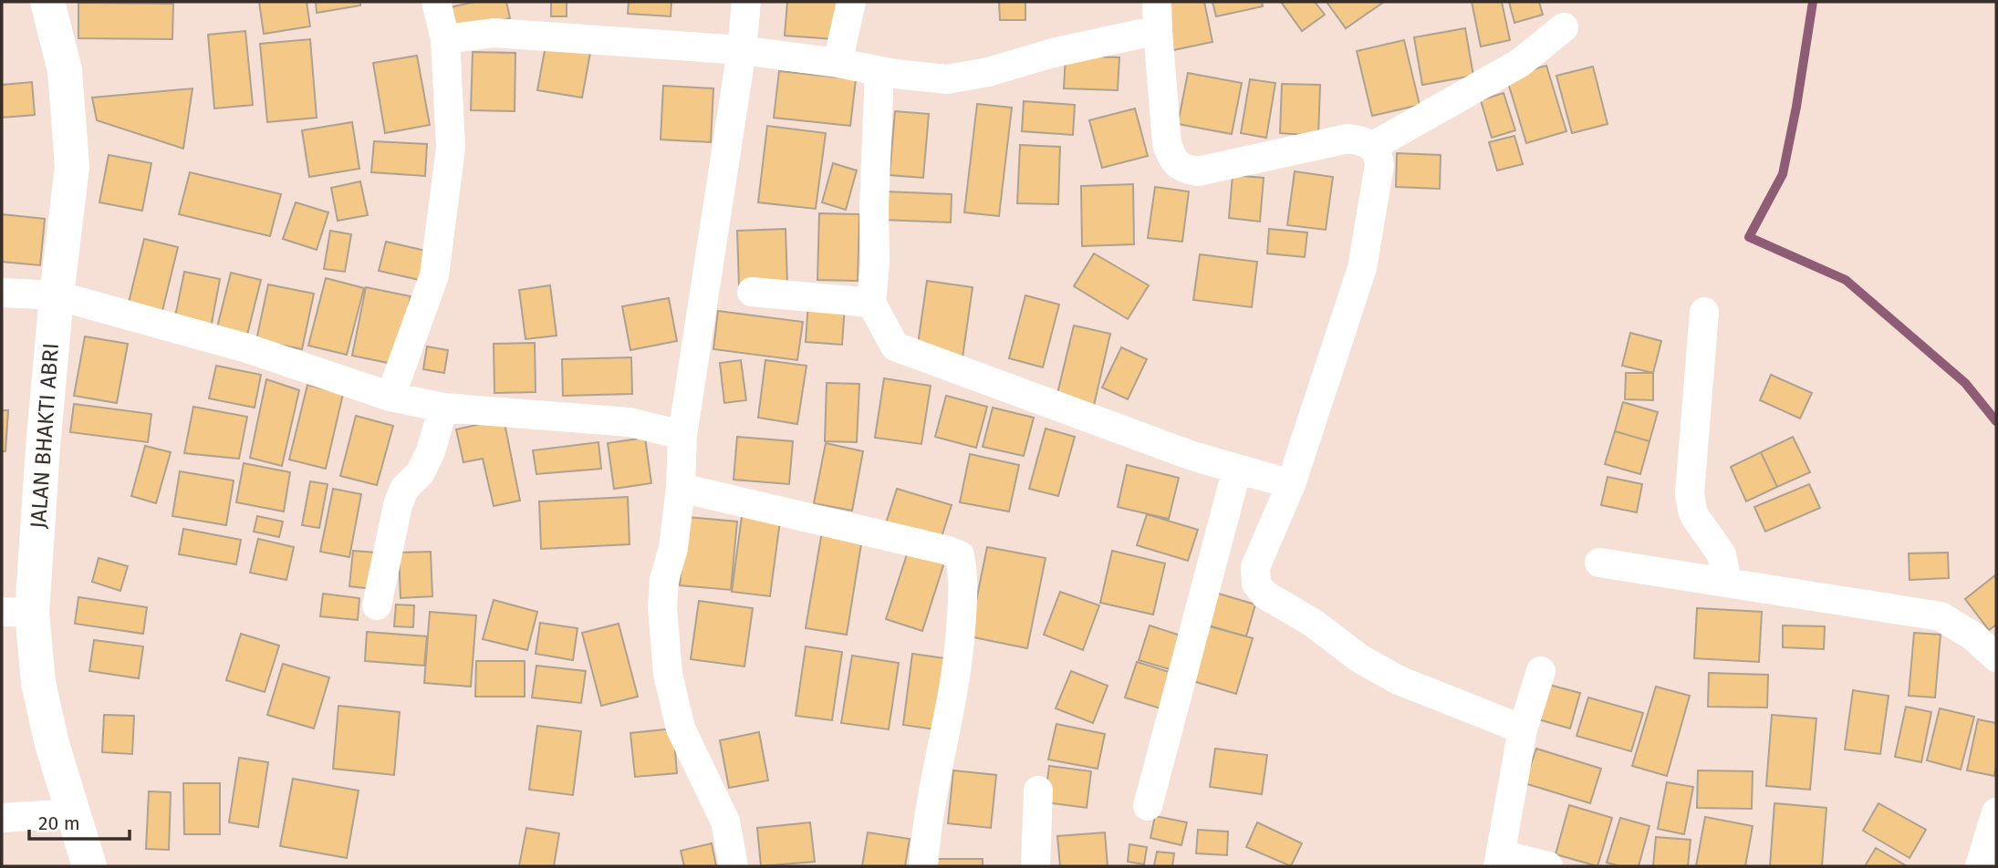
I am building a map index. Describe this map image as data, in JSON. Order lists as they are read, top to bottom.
{
  "streets": {
    "street": ["JALAN BHAKTI ABRI"]
  },
  "scale_bar": "20 m"
}
